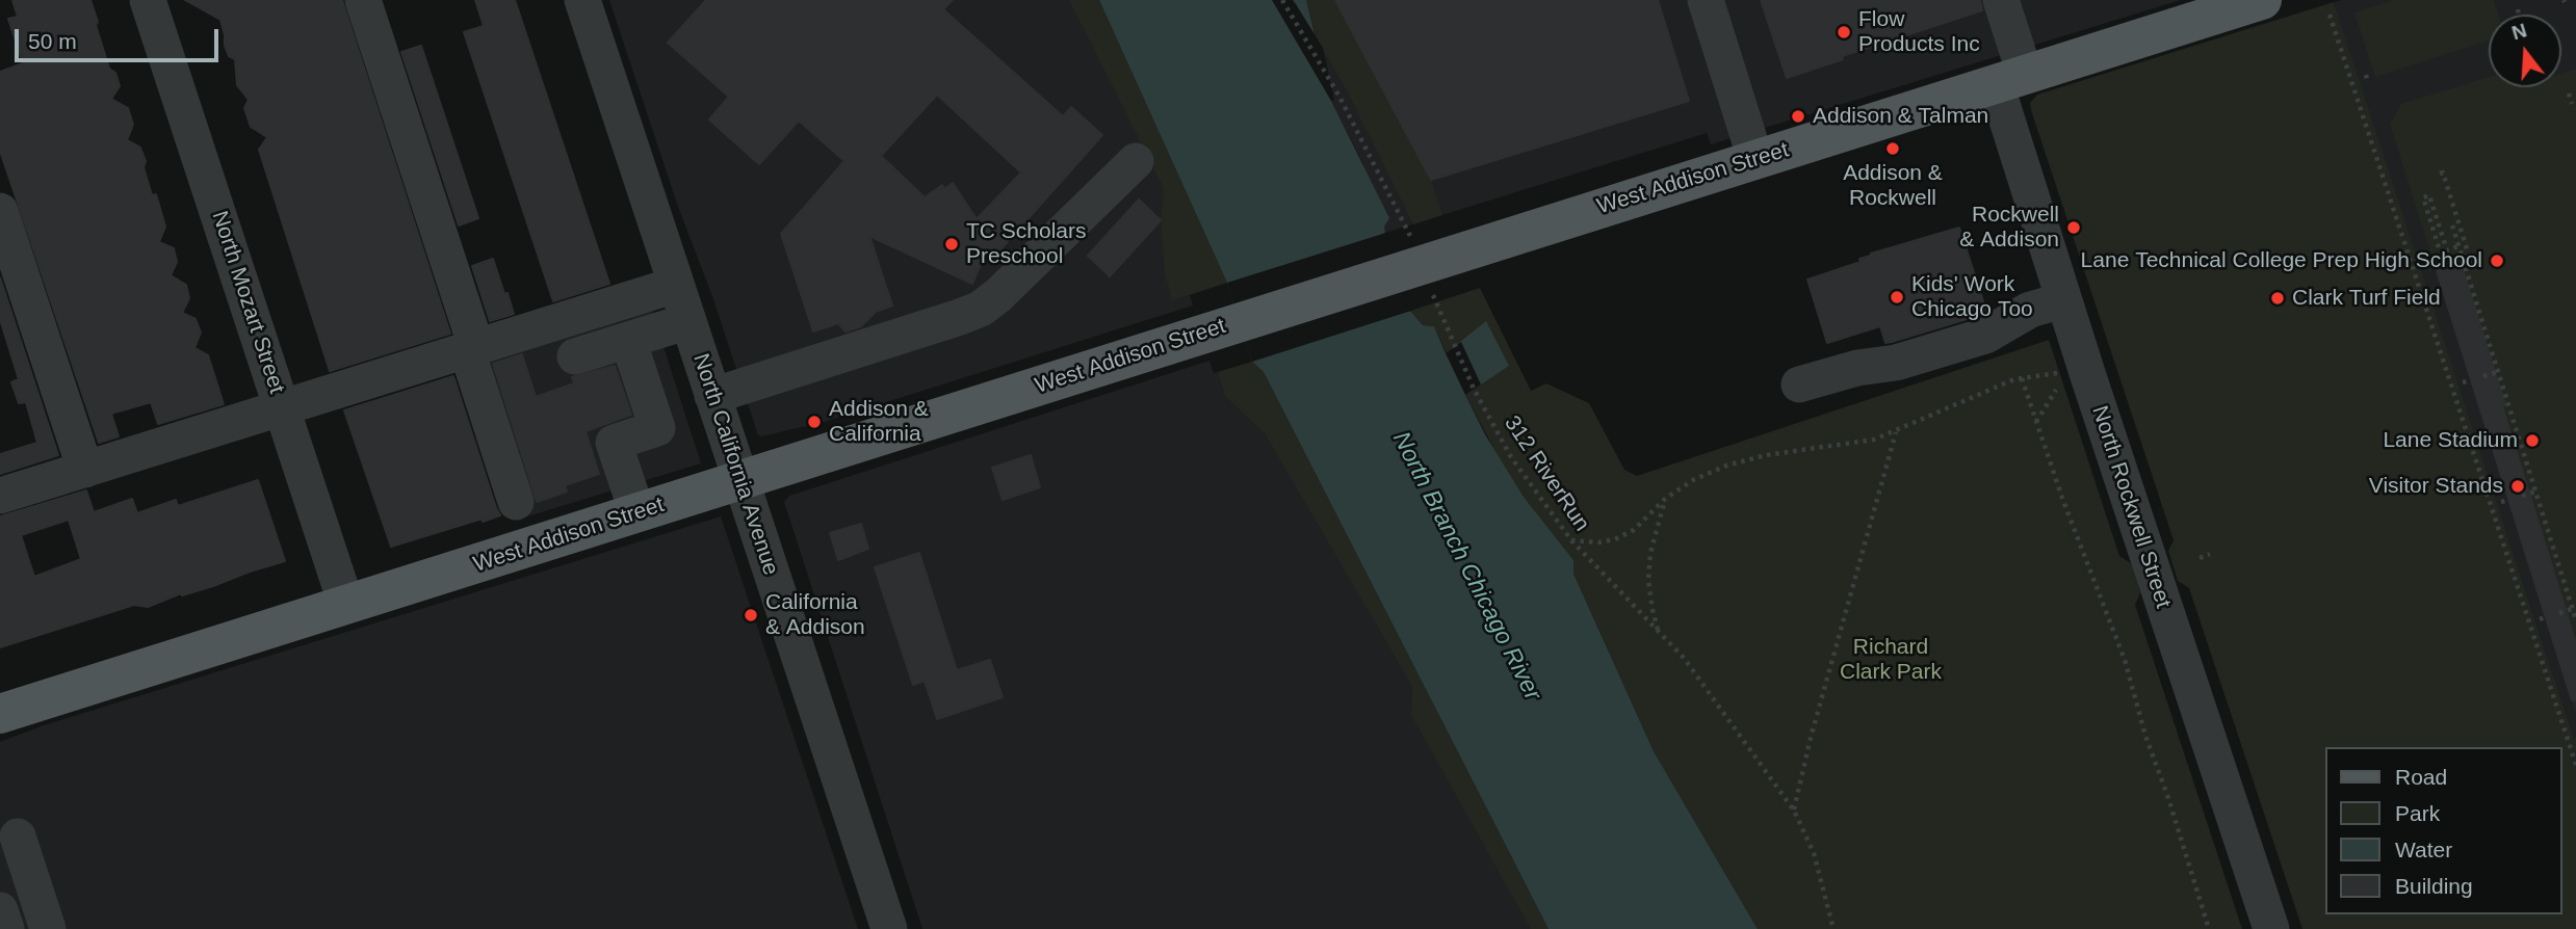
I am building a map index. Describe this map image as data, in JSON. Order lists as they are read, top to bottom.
{
  "streets": {
    "main road": ["West Addison Street"],
    "street": ["North Mozart Street", "North California Avenue", "North Rockwell Street"],
    "path": ["312 RiverRun"]
  },
  "crossings": [
    ["West Addison Street", "North Mozart Street"],
    ["West Addison Street", "North California Avenue"],
    ["West Addison Street", "North Rockwell Street"]
  ],
  "water": ["North Branch Chicago River"],
  "parks": ["Richard Clark Park"],
  "places": [
    "Flow Products Inc",
    "Addison & Talman",
    "Addison & Rockwell",
    "Rockwell & Addison",
    "TC Scholars Preschool",
    "Lane Technical College Prep High School",
    "Kids' Work Chicago Too",
    "Clark Turf Field",
    "Addison & California",
    "Lane Stadium",
    "Visitor Stands",
    "California & Addison"
  ],
  "legend": [
    "Road",
    "Park",
    "Water",
    "Building"
  ],
  "scale_bar": "50 m",
  "north": "top"
}
